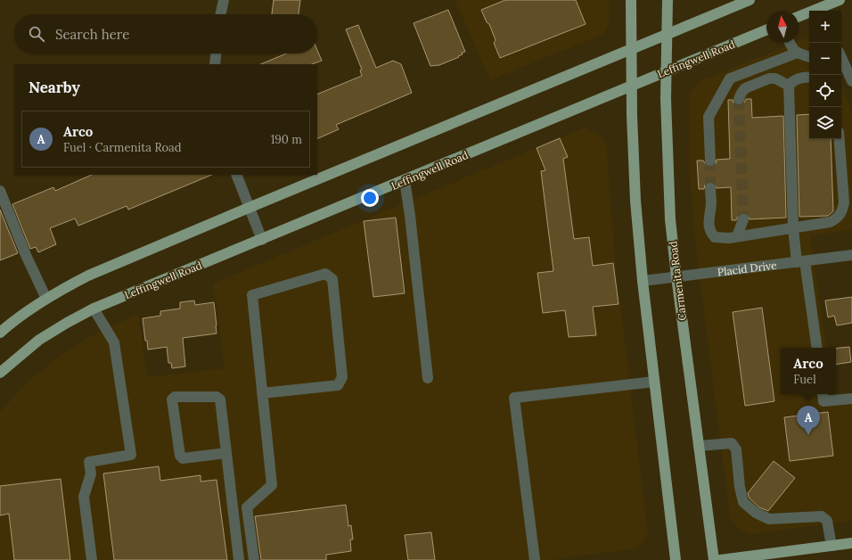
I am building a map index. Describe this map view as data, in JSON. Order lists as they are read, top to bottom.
{
  "streets": {
    "main road": ["Leffingwell Road", "Carmenita Road"],
    "street": ["Placid Drive"]
  },
  "crossings": [
    ["Leffingwell Road", "Carmenita Road"],
    ["Placid Drive", "Carmenita Road"]
  ],
  "north": "top",
  "page": {
    "map_buttons": ["+", "−"],
    "search": "Search here",
    "heading": "Nearby",
    "list": [
      {
        "mark": "A",
        "name": "Arco",
        "note": "Fuel · Carmenita Road",
        "value": "190 m"
      }
    ],
    "popup": ["Arco", "Fuel"],
    "pins": "A"
  }
}
